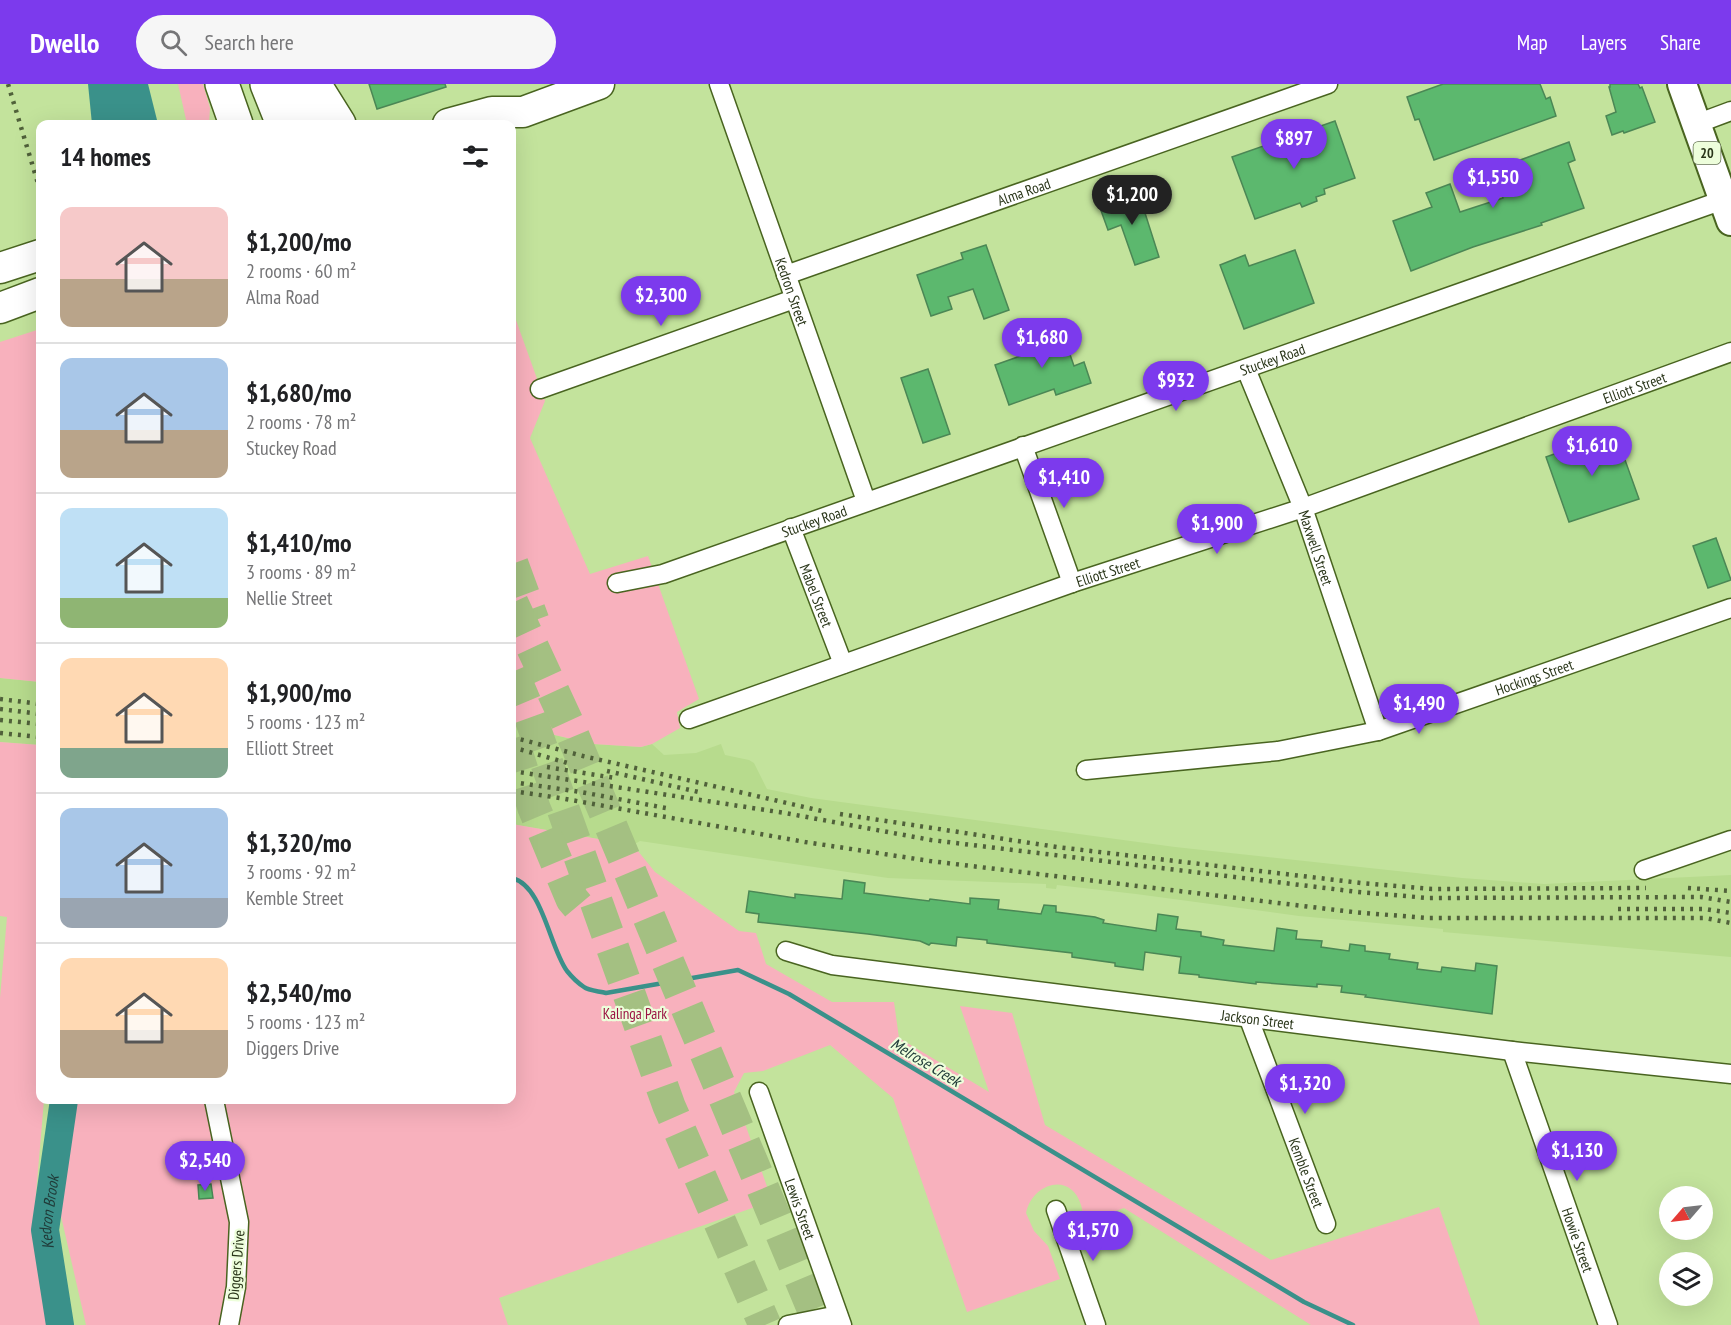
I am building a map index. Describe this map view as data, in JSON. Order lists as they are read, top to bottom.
{
  "streets": {
    "main road": ["20"],
    "street": [
      "Alma Road",
      "Kedron Street",
      "Stuckey Road",
      "Elliott Street",
      "Maxwell Street",
      "Mabel Street",
      "Hockings Street",
      "Jackson Street",
      "Kemble Street",
      "Lewis Street",
      "Howie Street",
      "Diggers Drive"
    ]
  },
  "crossings": [
    ["20", "Stuckey Road"],
    ["Alma Road", "Kedron Street"],
    ["Kedron Street", "Stuckey Road"],
    ["Stuckey Road", "Maxwell Street"],
    ["Stuckey Road", "Mabel Street"],
    ["Elliott Street", "Maxwell Street"],
    ["Elliott Street", "Mabel Street"],
    ["Maxwell Street", "Hockings Street"],
    ["Jackson Street", "Kemble Street"],
    ["Jackson Street", "Howie Street"]
  ],
  "water": ["Melrose Creek", "Kedron Brook"],
  "parks": ["Kalinga Park"],
  "north": "bottom left",
  "page": {
    "header": "Dwello",
    "search": "Search here",
    "nav": ["Map", "Layers", "Share"],
    "price": [
      "$897",
      "$1,550",
      "$1,200",
      "$2,300",
      "$1,680",
      "$932",
      "$1,610",
      "$1,410",
      "$1,900",
      "$1,490",
      "$1,320",
      "$1,130",
      "$2,540",
      "$1,570"
    ],
    "heading": "14 homes",
    "list": [
      {
        "name": "$1,200/mo",
        "note": "2 rooms · 60 m² · Alma Road"
      },
      {
        "name": "$1,680/mo",
        "note": "2 rooms · 78 m² · Stuckey Road"
      },
      {
        "name": "$1,410/mo",
        "note": "3 rooms · 89 m² · Nellie Street"
      },
      {
        "name": "$1,900/mo",
        "note": "5 rooms · 123 m² · Elliott Street"
      },
      {
        "name": "$1,320/mo",
        "note": "3 rooms · 92 m² · Kemble Street"
      },
      {
        "name": "$2,540/mo",
        "note": "5 rooms · 123 m² · Diggers Drive"
      }
    ]
  }
}
